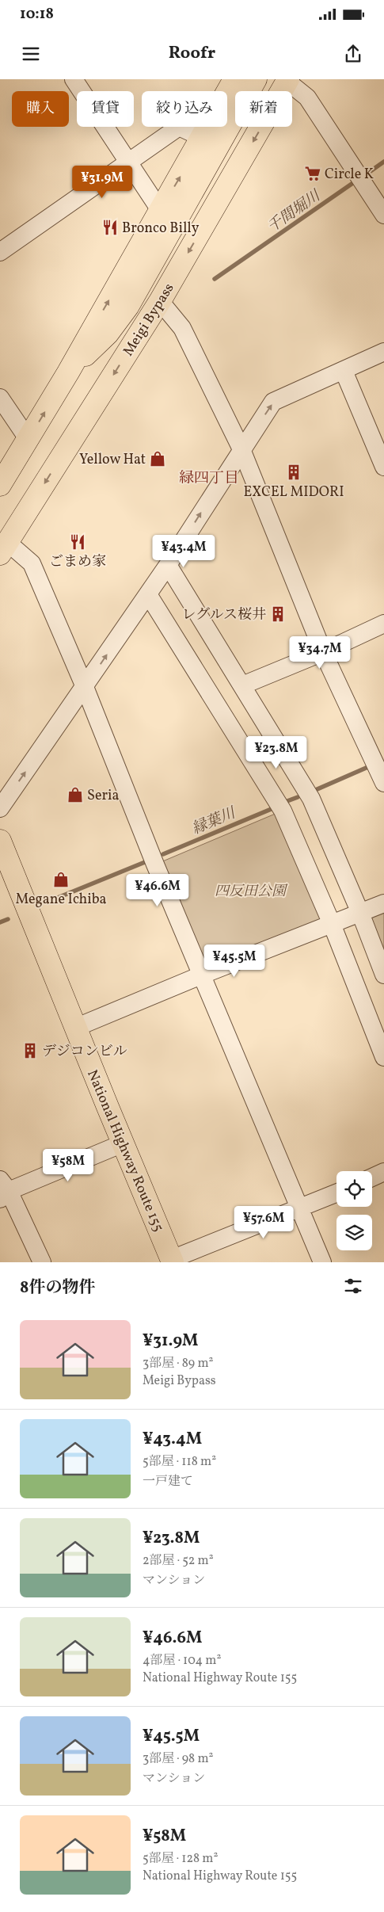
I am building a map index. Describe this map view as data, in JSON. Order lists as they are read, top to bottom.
{
  "streets": {
    "highway": ["Meigi Bypass", "National Highway Route 155"]
  },
  "districts": ["緑四丁目"],
  "water": ["千間堀川", "縁葉川"],
  "parks": ["四反田公園"],
  "places": {
    "supermarket": ["Circle K"],
    "restaurant": ["Bronco Billy", "ごまめ家"],
    "shop": ["Yellow Hat", "Seria", "Megane Ichiba"],
    "building": ["EXCEL MIDORI", "レグルス桜井", "デジコンビル"]
  },
  "page": {
    "status": "10:18",
    "header": "Roofr",
    "chip": [
      "購入",
      "賃貸",
      "絞り込み",
      "新着"
    ],
    "price": [
      "¥31.9M",
      "¥43.4M",
      "¥34.7M",
      "¥23.8M",
      "¥46.6M",
      "¥45.5M",
      "¥58M",
      "¥57.6M"
    ],
    "heading": "8件の物件",
    "list": [
      {
        "name": "¥31.9M",
        "note": "3部屋 · 89 m² · Meigi Bypass"
      },
      {
        "name": "¥43.4M",
        "note": "5部屋 · 118 m² · 一戸建て"
      },
      {
        "name": "¥23.8M",
        "note": "2部屋 · 52 m² · マンション"
      },
      {
        "name": "¥46.6M",
        "note": "4部屋 · 104 m² · National Highway Route 155"
      },
      {
        "name": "¥45.5M",
        "note": "3部屋 · 98 m² · マンション"
      },
      {
        "name": "¥58M",
        "note": "5部屋 · 128 m² · National Highway Route 155"
      }
    ]
  }
}
